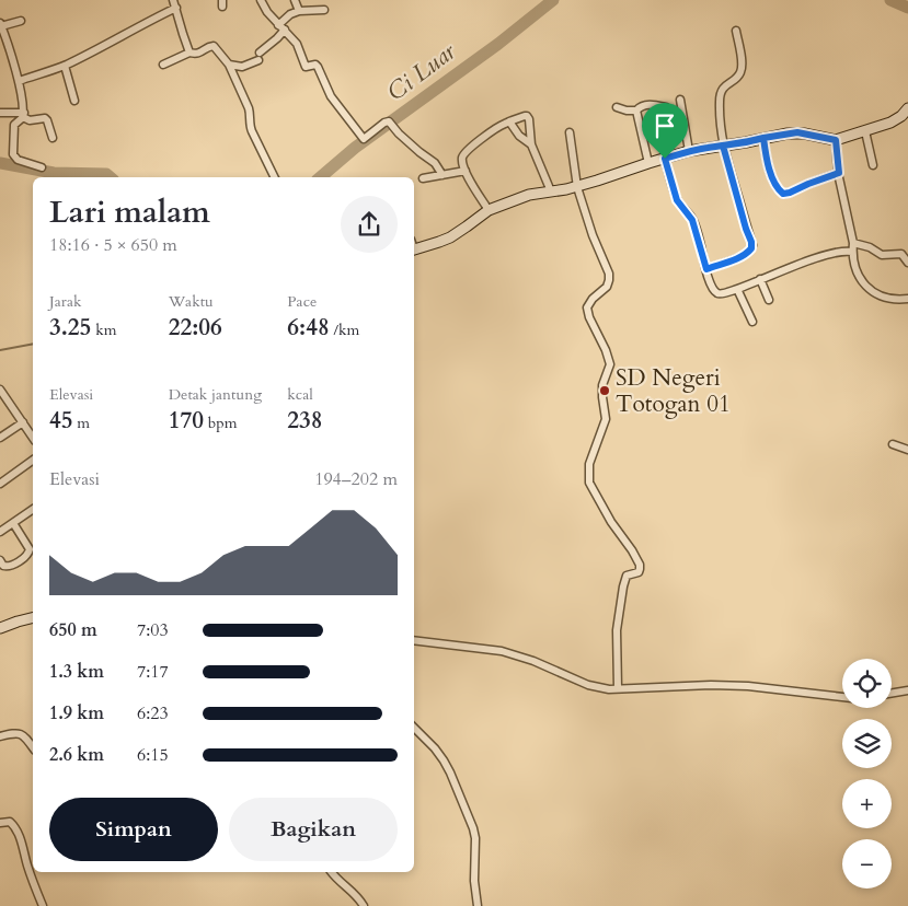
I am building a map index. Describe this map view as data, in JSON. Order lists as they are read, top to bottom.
{
  "water": ["Ci Luar"],
  "places": ["SD Negeri Totogan 01"],
  "page": {
    "heading": ["Lari malam", "18:16 · 5 × 650 m"],
    "stats": [
      ["Jarak", "3.25 km"],
      ["Waktu", "22:06"],
      ["Pace", "6:48 /km"],
      ["Elevasi", "45 m"],
      ["Detak jantung", "170 bpm"],
      ["kcal", "238"]
    ],
    "chart": ["Elevasi", "194–202 m"],
    "list": [
      {
        "name": "650 m",
        "note": "7:03"
      },
      {
        "name": "1.3 km",
        "note": "7:17"
      },
      {
        "name": "1.9 km",
        "note": "6:23"
      },
      {
        "name": "2.6 km",
        "note": "6:15"
      }
    ],
    "map_buttons": ["+", "−"],
    "buttons": ["Simpan", "Bagikan"]
  }
}
